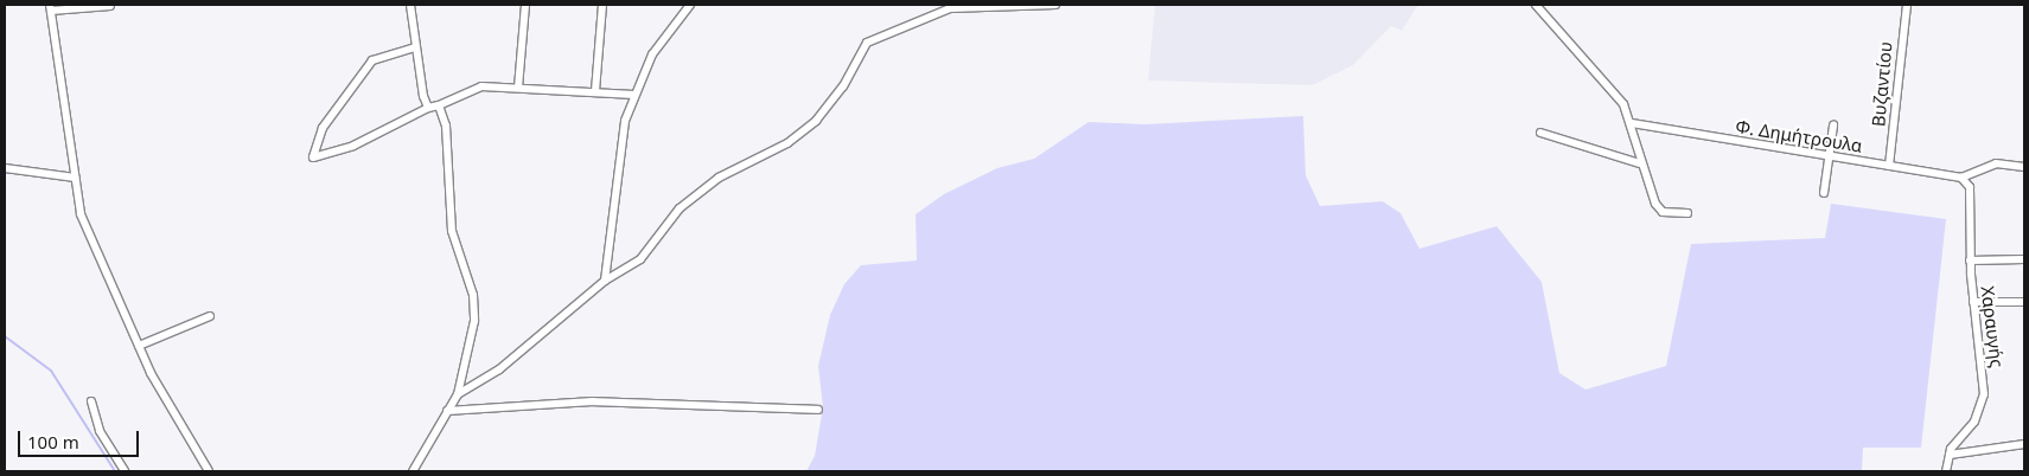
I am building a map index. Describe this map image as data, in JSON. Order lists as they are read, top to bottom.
{
  "streets": {
    "street": ["Βυζαντίου", "Φ. Δημήτρουλα", "Χαραυγής"]
  },
  "crossings": [
    ["Βυζαντίου", "Φ. Δημήτρουλα"],
    ["Φ. Δημήτρουλα", "Χαραυγής"]
  ],
  "scale_bar": "100 m"
}
